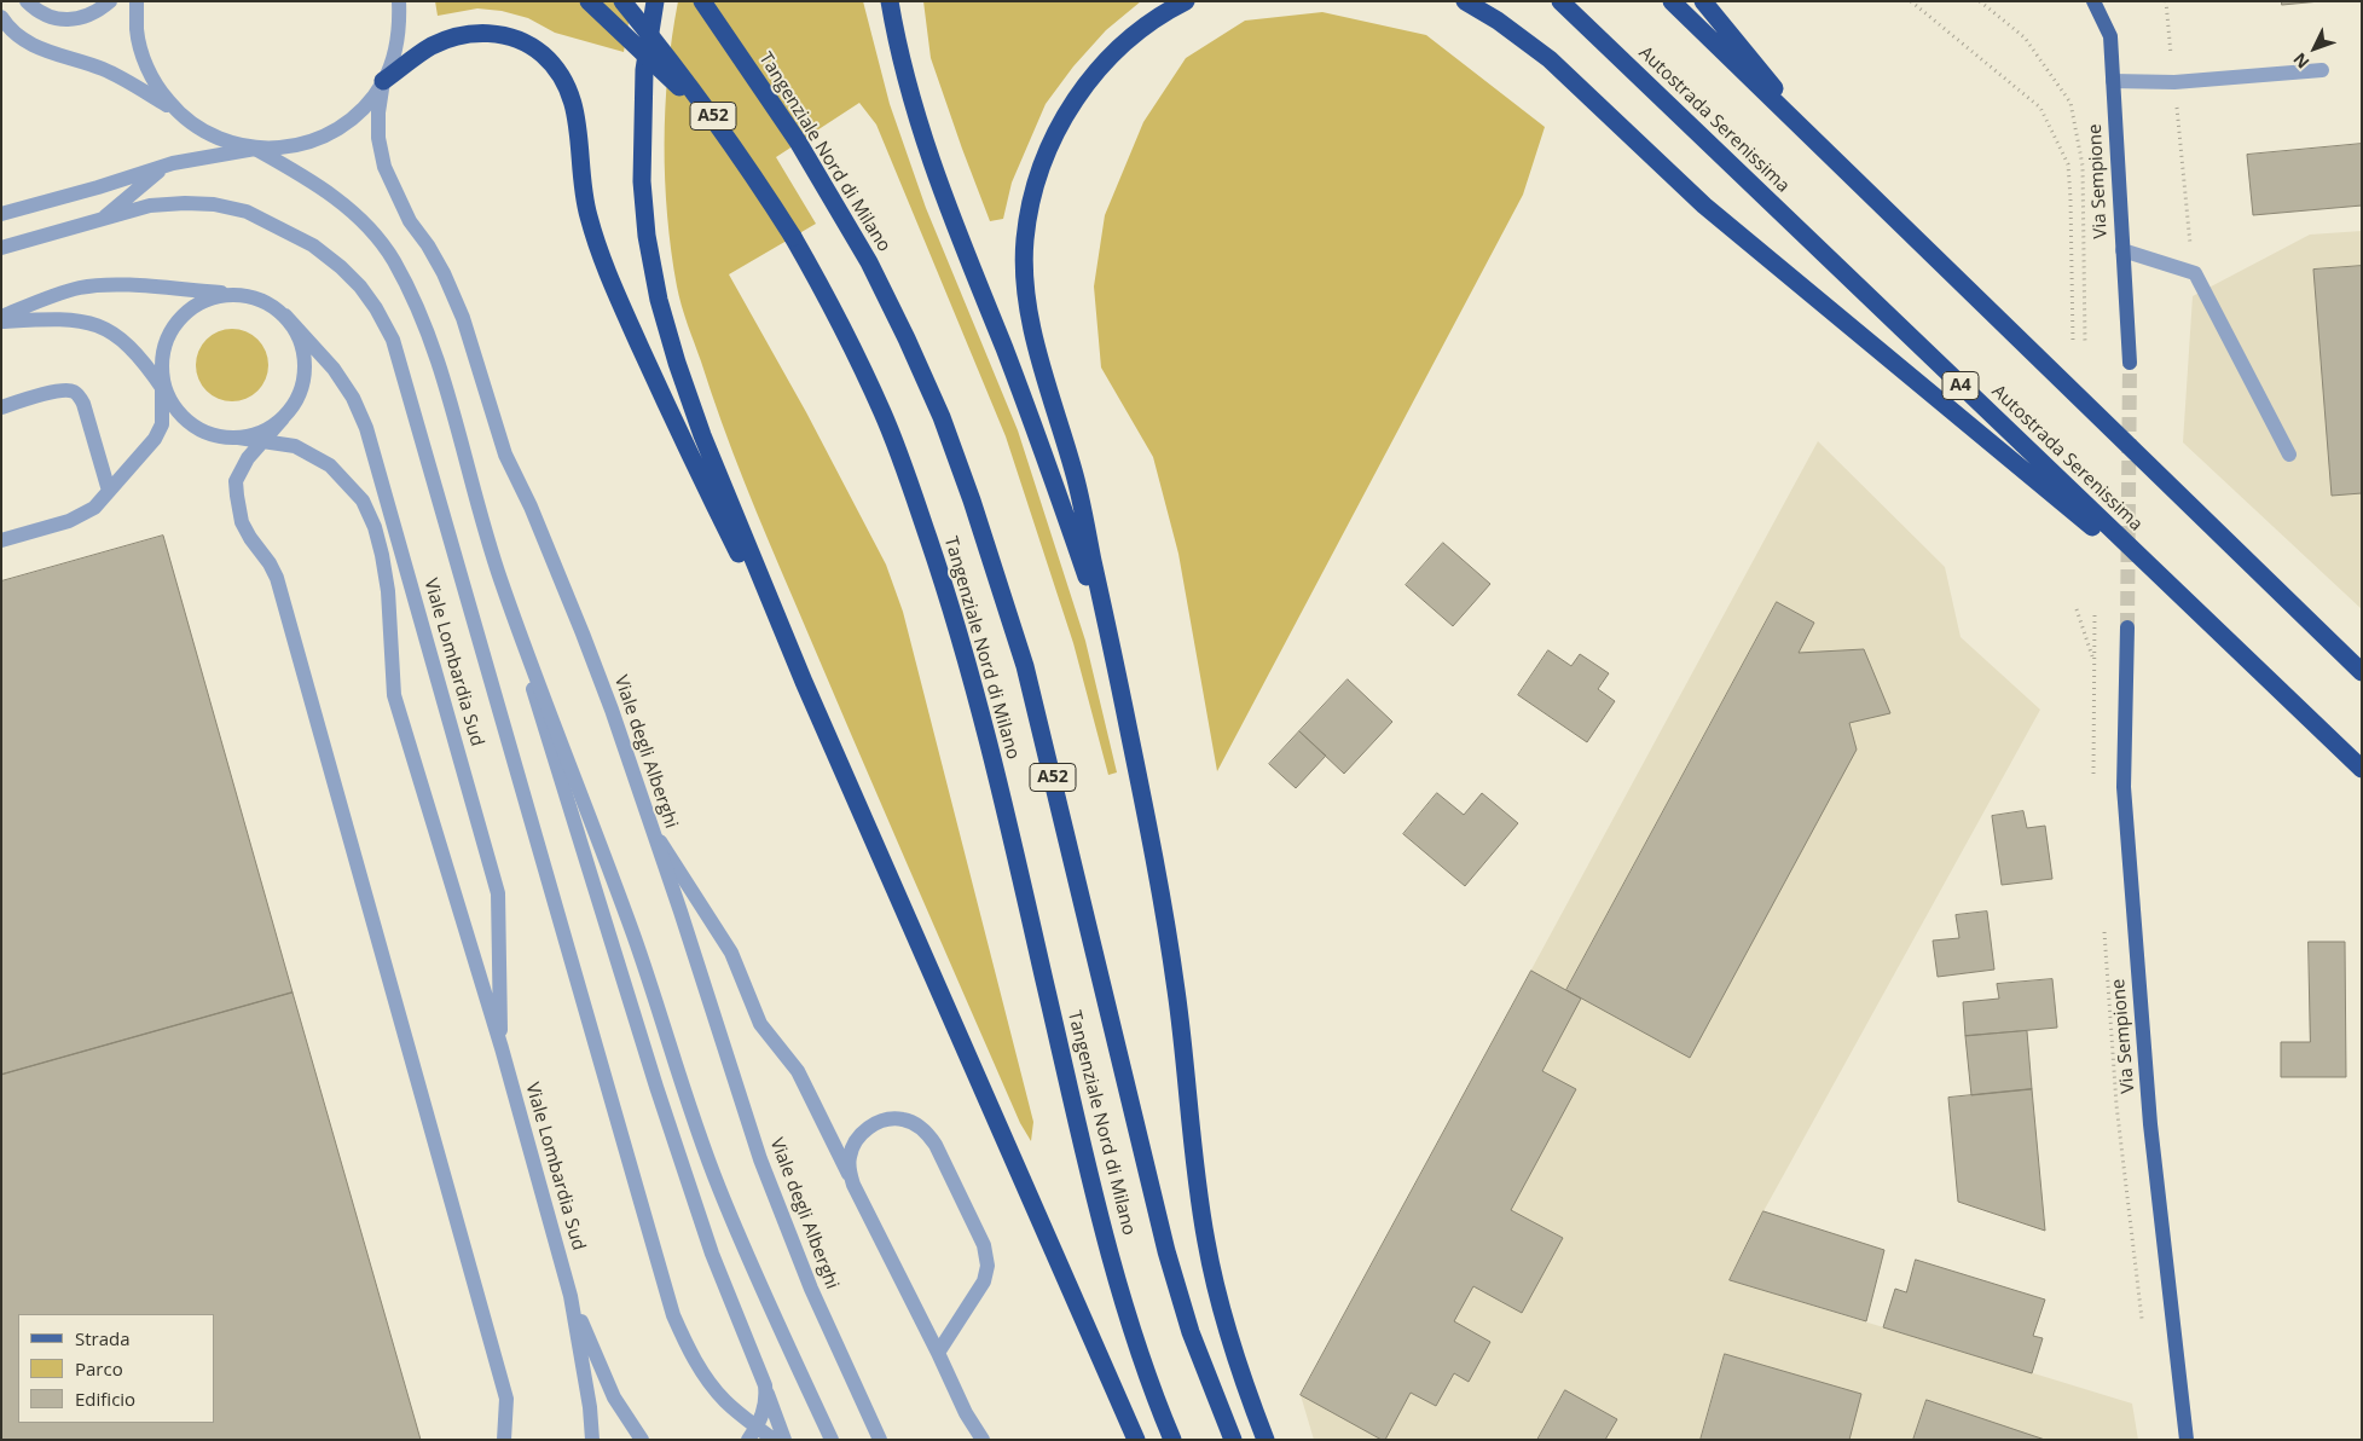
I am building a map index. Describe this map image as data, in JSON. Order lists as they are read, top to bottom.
{
  "streets": {
    "highway": [
      "A52",
      "Autostrada Serenissima",
      "Tangenziale Nord di Milano",
      "A4"
    ],
    "main road": ["Via Sempione"],
    "street": ["Viale Lombardia Sud", "Viale degli Alberghi"]
  },
  "legend": ["Strada", "Parco", "Edificio"],
  "north": "bottom left"
}
